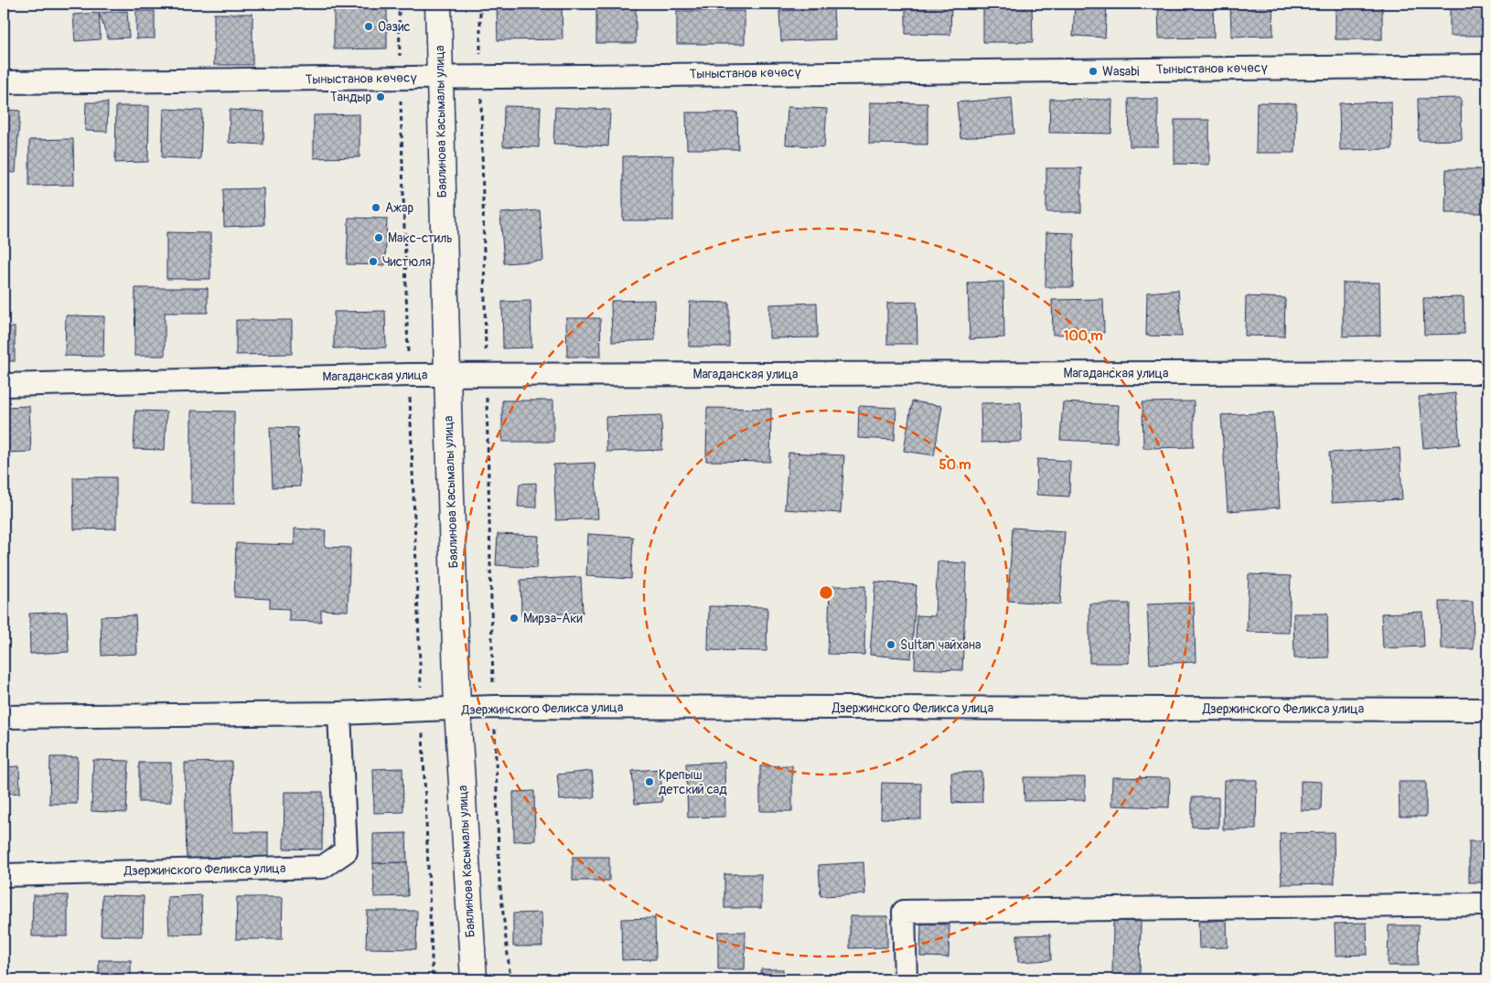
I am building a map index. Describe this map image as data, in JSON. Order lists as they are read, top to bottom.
{
  "streets": {
    "main road": ["Баялинова Касымалы улица"],
    "street": ["Тыныстанов көчөсү", "Магаданская улица", "Дзержинского Феликса улица"]
  },
  "crossings": [
    ["Тыныстанов көчөсү", "Баялинова Касымалы улица"],
    ["Баялинова Касымалы улица", "Магаданская улица"],
    ["Баялинова Касымалы улица", "Дзержинского Феликса улица"]
  ],
  "places": [
    "Оазис",
    "Wasabi",
    "Тандыр",
    "Ажар",
    "Макс-стиль",
    "Чистюля",
    "Мирза-Аки",
    "Sultan чайхана",
    "Крепыш детский сад"
  ],
  "rings": ["100 m", "50 m"]
}
